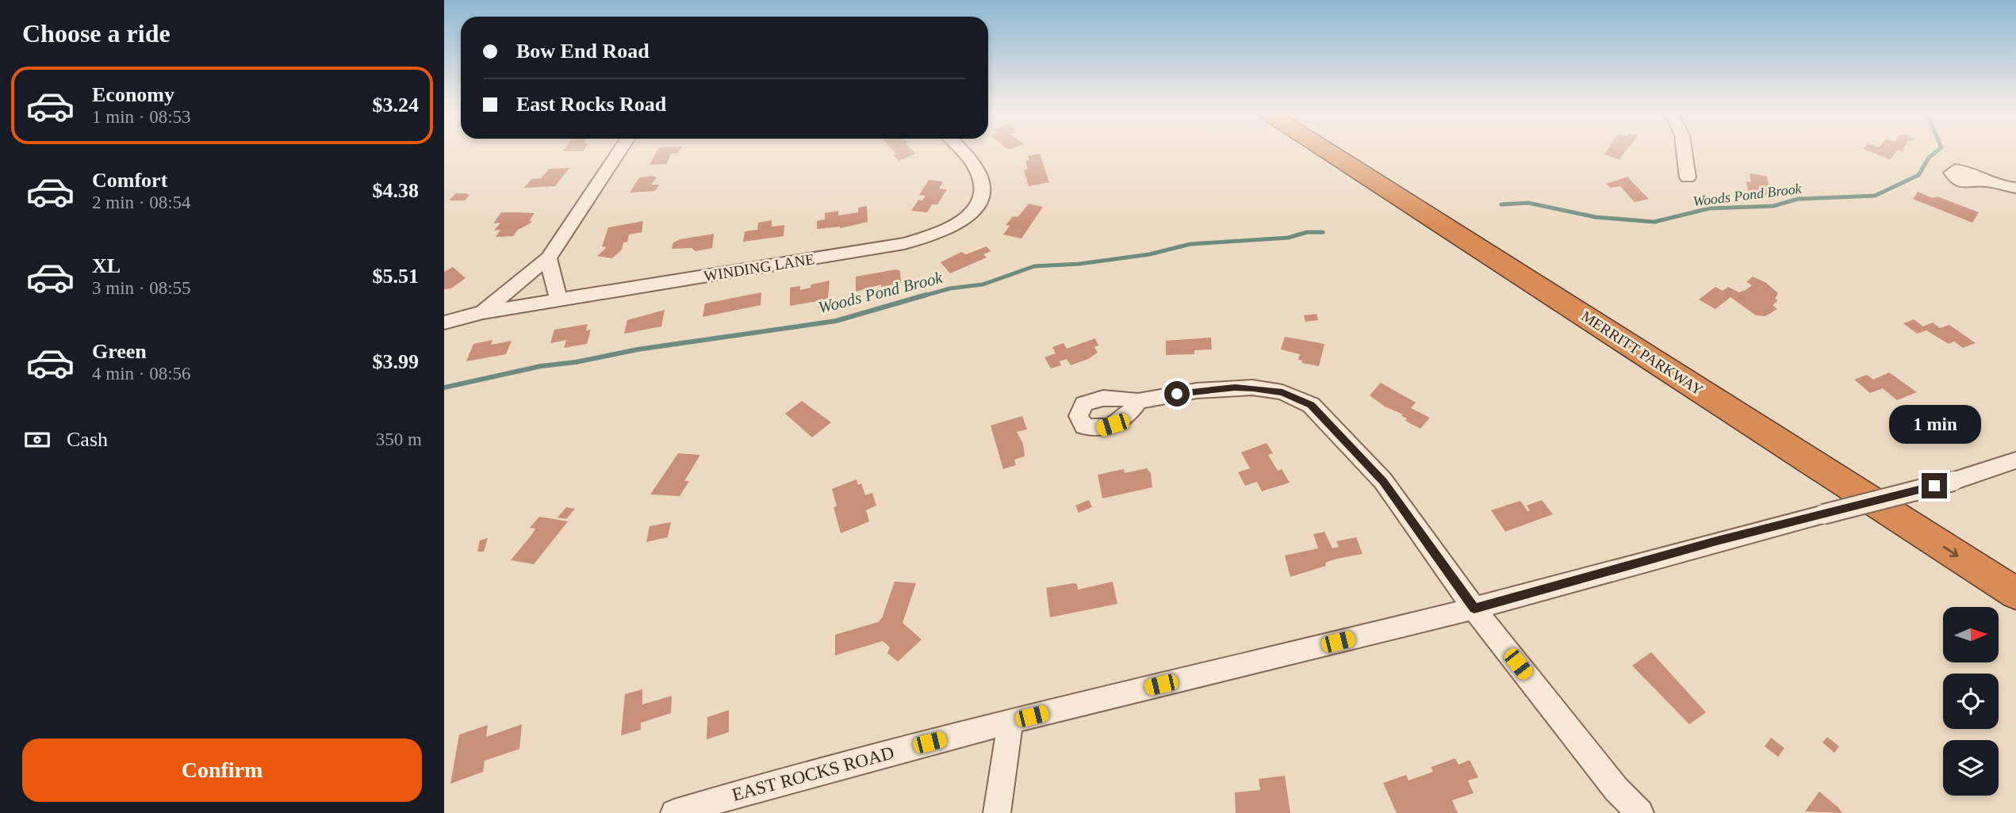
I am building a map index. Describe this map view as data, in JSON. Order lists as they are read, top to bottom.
{
  "streets": {
    "highway": ["MERRITT PARKWAY"],
    "street": ["WINDING LANE", "EAST ROCKS ROAD"]
  },
  "water": ["Woods Pond Brook"],
  "north": "right",
  "page": {
    "heading": "Choose a ride",
    "banner": ["Bow End Road", "East Rocks Road"],
    "list": [
      {
        "name": "Economy",
        "note": "1 min · 08:53",
        "value": "$3.24"
      },
      {
        "name": "Comfort",
        "note": "2 min · 08:54",
        "value": "$4.38"
      },
      {
        "name": "XL",
        "note": "3 min · 08:55",
        "value": "$5.51"
      },
      {
        "name": "Green",
        "note": "4 min · 08:56",
        "value": "$3.99"
      }
    ],
    "bubble": "1 min",
    "pay": ["Cash", "350 m"],
    "buttons": "Confirm"
  }
}
